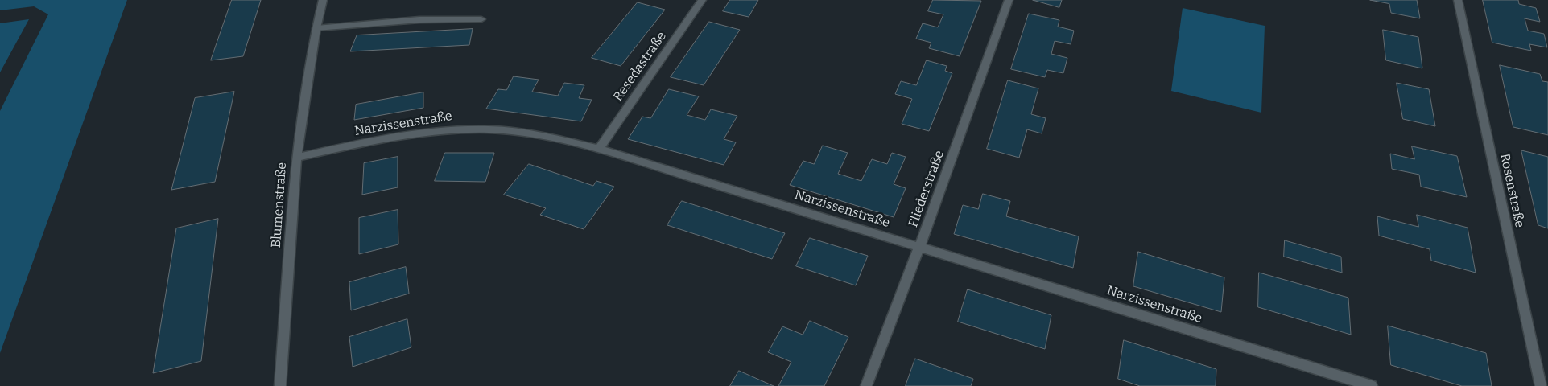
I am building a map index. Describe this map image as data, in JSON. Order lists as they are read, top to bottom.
{
  "streets": {
    "street": [
      "Resedastraße",
      "Narzissenstraße",
      "Fliederstraße",
      "Rosenstraße",
      "Blumenstraße"
    ]
  },
  "crossings": [
    ["Resedastraße", "Narzissenstraße"],
    ["Narzissenstraße", "Fliederstraße"],
    ["Narzissenstraße", "Blumenstraße"]
  ]
}
